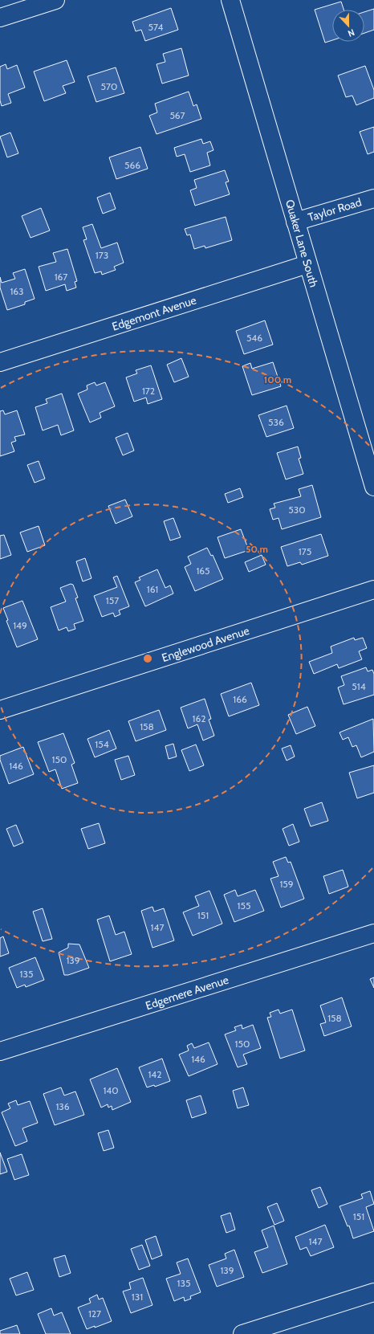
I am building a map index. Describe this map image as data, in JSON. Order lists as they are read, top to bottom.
{
  "streets": {
    "street": [
      "Taylor Road",
      "Quaker Lane South",
      "Edgemont Avenue",
      "Englewood Avenue",
      "Edgemere Avenue"
    ]
  },
  "crossings": [
    ["Taylor Road", "Quaker Lane South"],
    ["Quaker Lane South", "Edgemont Avenue"]
  ],
  "house_numbers": [
    "574",
    "570",
    "567",
    "566",
    "173",
    "167",
    "163",
    "546",
    "172",
    "536",
    "530",
    "175",
    "165",
    "161",
    "157",
    "149",
    "514",
    "166",
    "162",
    "158",
    "154",
    "150",
    "146",
    "159",
    "155",
    "151",
    "147",
    "139",
    "135",
    "158",
    "150",
    "146",
    "142",
    "140",
    "136",
    "151",
    "147",
    "139",
    "135",
    "131",
    "127"
  ],
  "north": "bottom",
  "rings": ["100 m", "50 m"]
}
